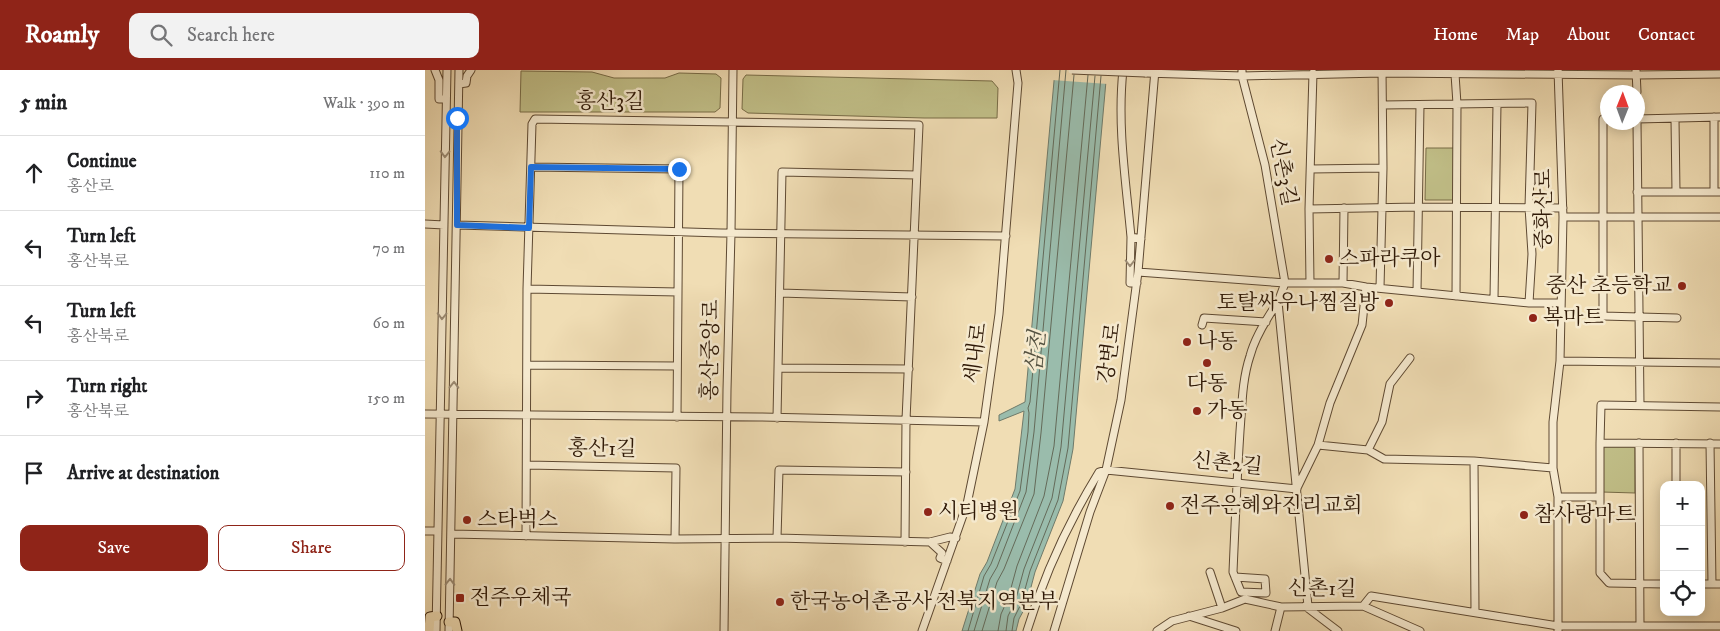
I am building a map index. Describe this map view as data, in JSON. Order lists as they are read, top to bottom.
{
  "streets": {
    "street": [
      "홍산3길",
      "신촌3길",
      "중화산로",
      "홍산중앙로",
      "세내로",
      "강변로",
      "홍산1길",
      "신촌2길",
      "신촌1길"
    ]
  },
  "crossings": [
    ["홍산3길", "홍산중앙로"],
    ["신촌3길", "신촌2길"],
    ["신촌3길", "신촌1길"],
    ["강변로", "신촌2길"]
  ],
  "water": ["삼천"],
  "places": {
    "other": [
      "스파라쿠아",
      "중산 초등학교",
      "토탈싸우나찜질방",
      "복마트",
      "나동",
      "다동",
      "가동",
      "전주은혜와진리교회",
      "시티병원",
      "참사랑마트",
      "스타벅스",
      "한국농어촌공사 전북지역본부"
    ],
    "transit": ["전주우체국"]
  },
  "north": "top",
  "page": {
    "header": "Roamly",
    "search": "Search here",
    "nav": [
      "Home",
      "Map",
      "About",
      "Contact"
    ],
    "heading": ["5 min", "Walk · 390 m"],
    "list": [
      ["Continue", "홍산로", "110 m"],
      ["Turn left", "홍산북로", "70 m"],
      ["Turn left", "홍산북로", "60 m"],
      ["Turn right", "홍산북로", "150 m"],
      "Arrive at destination"
    ],
    "map_buttons": ["+", "−"],
    "buttons": ["Save", "Share"]
  }
}
